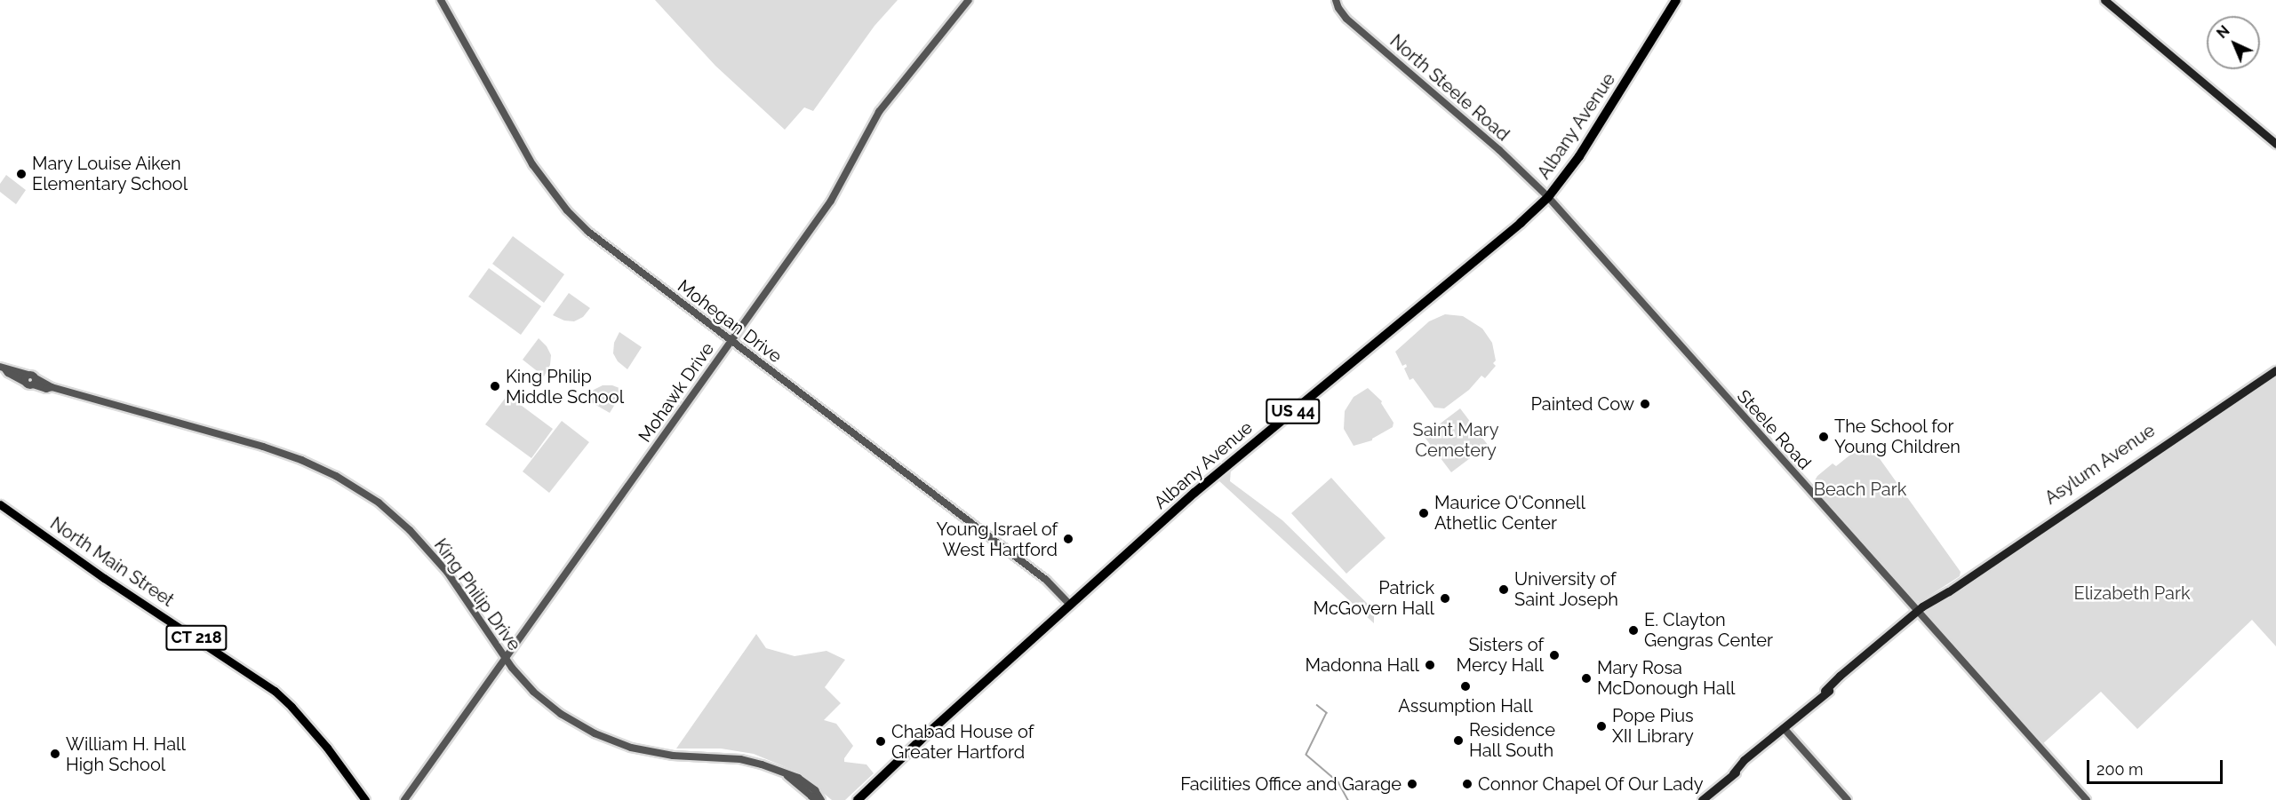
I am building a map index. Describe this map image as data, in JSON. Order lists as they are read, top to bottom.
{
  "streets": {
    "highway": ["Albany Avenue", "US 44"],
    "main road": ["Asylum Avenue", "North Main Street", "CT 218"],
    "street": [
      "North Steele Road",
      "Mohegan Drive",
      "Mohawk Drive",
      "Steele Road",
      "King Philip Drive"
    ]
  },
  "crossings": [
    ["North Steele Road", "Albany Avenue"],
    ["North Steele Road", "Steele Road"],
    ["Albany Avenue", "Mohegan Drive"],
    ["Albany Avenue", "Steele Road"],
    ["Mohegan Drive", "Mohawk Drive"],
    ["Mohawk Drive", "King Philip Drive"],
    ["Steele Road", "Asylum Avenue"]
  ],
  "parks": ["Saint Mary Cemetery", "Beach Park", "Elizabeth Park"],
  "places": [
    "Mary Louise Aiken Elementary School",
    "King Philip Middle School",
    "Painted Cow",
    "The School for Young Children",
    "Maurice O'Connell Athetlic Center",
    "Young Israel of West Hartford",
    "University of Saint Joseph",
    "Patrick McGovern Hall",
    "E. Clayton Gengras Center",
    "Sisters of Mercy Hall",
    "Madonna Hall",
    "Mary Rosa McDonough Hall",
    "Assumption Hall",
    "Pope Pius XII Library",
    "Residence Hall South",
    "Chabad House of Greater Hartford",
    "William H. Hall High School",
    "Facilities Office and Garage",
    "Connor Chapel Of Our Lady"
  ],
  "scale_bar": "200 m",
  "north": "top left"
}
